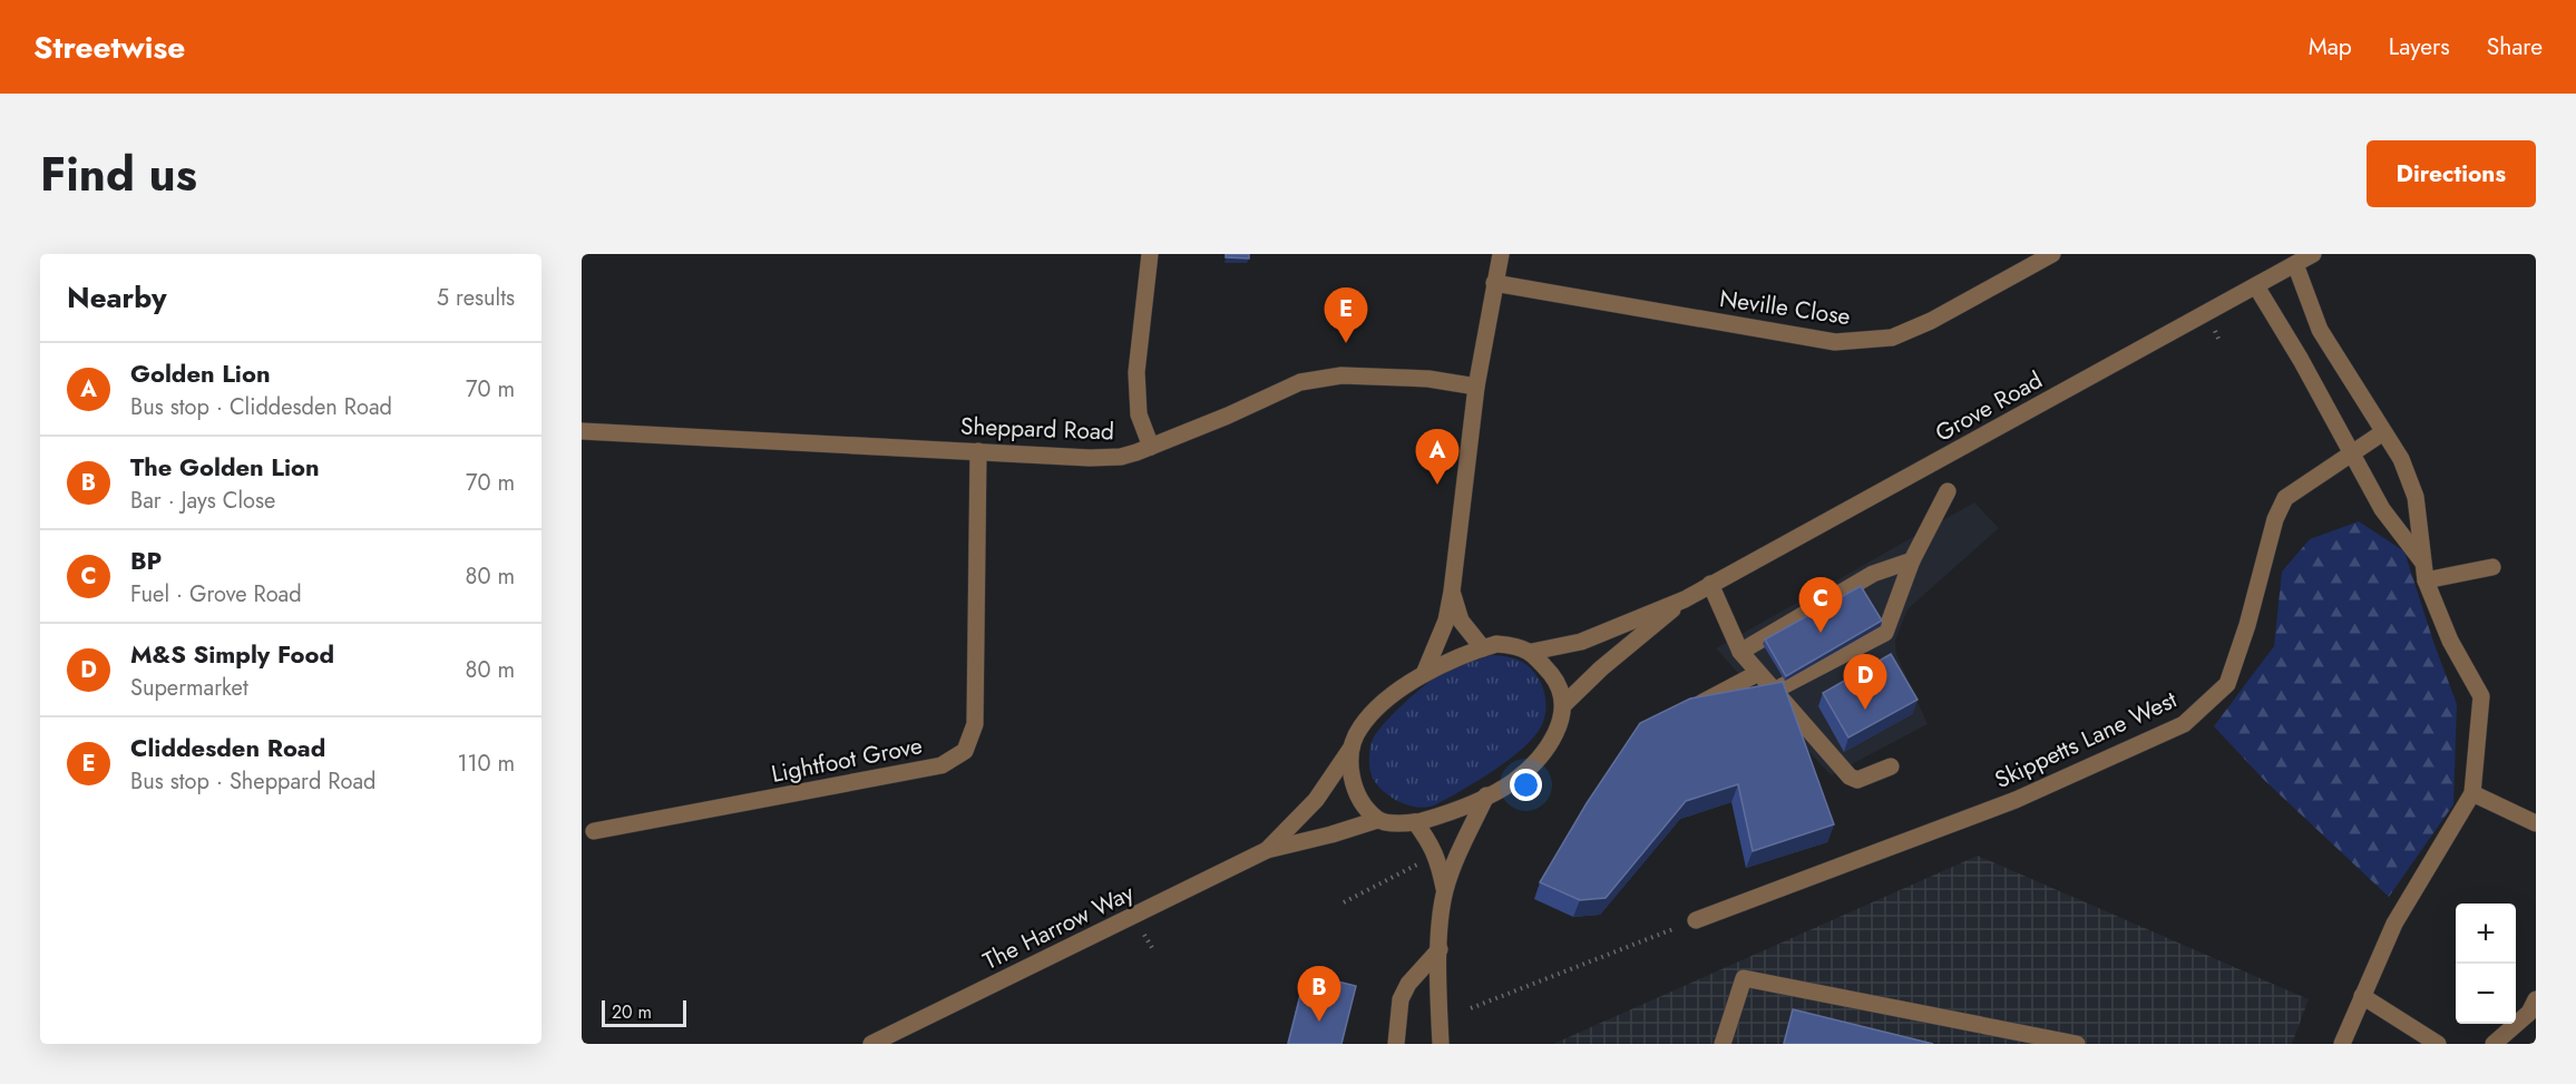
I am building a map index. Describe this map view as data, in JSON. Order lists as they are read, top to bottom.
{
  "streets": {
    "street": [
      "Neville Close",
      "Grove Road",
      "Sheppard Road",
      "Skippetts Lane West",
      "Lightfoot Grove",
      "The Harrow Way"
    ]
  },
  "crossings": [
    ["Grove Road", "The Harrow Way"],
    ["Sheppard Road", "Lightfoot Grove"]
  ],
  "scale_bar": "20 m",
  "page": {
    "header": "Streetwise",
    "nav": ["Map", "Layers", "Share"],
    "title": "Find us",
    "buttons": "Directions",
    "heading": ["Nearby", "5 results"],
    "pins": [
      "E",
      "A",
      "C",
      "D",
      "B"
    ],
    "list": [
      {
        "mark": "A",
        "name": "Golden Lion",
        "note": "Bus stop · Cliddesden Road",
        "value": "70 m"
      },
      {
        "mark": "B",
        "name": "The Golden Lion",
        "note": "Bar · Jays Close",
        "value": "70 m"
      },
      {
        "mark": "C",
        "name": "BP",
        "note": "Fuel · Grove Road",
        "value": "80 m"
      },
      {
        "mark": "D",
        "name": "M&S Simply Food",
        "note": "Supermarket",
        "value": "80 m"
      },
      {
        "mark": "E",
        "name": "Cliddesden Road",
        "note": "Bus stop · Sheppard Road",
        "value": "110 m"
      }
    ],
    "map_buttons": ["+", "−"],
    "scale": "20 m"
  }
}
